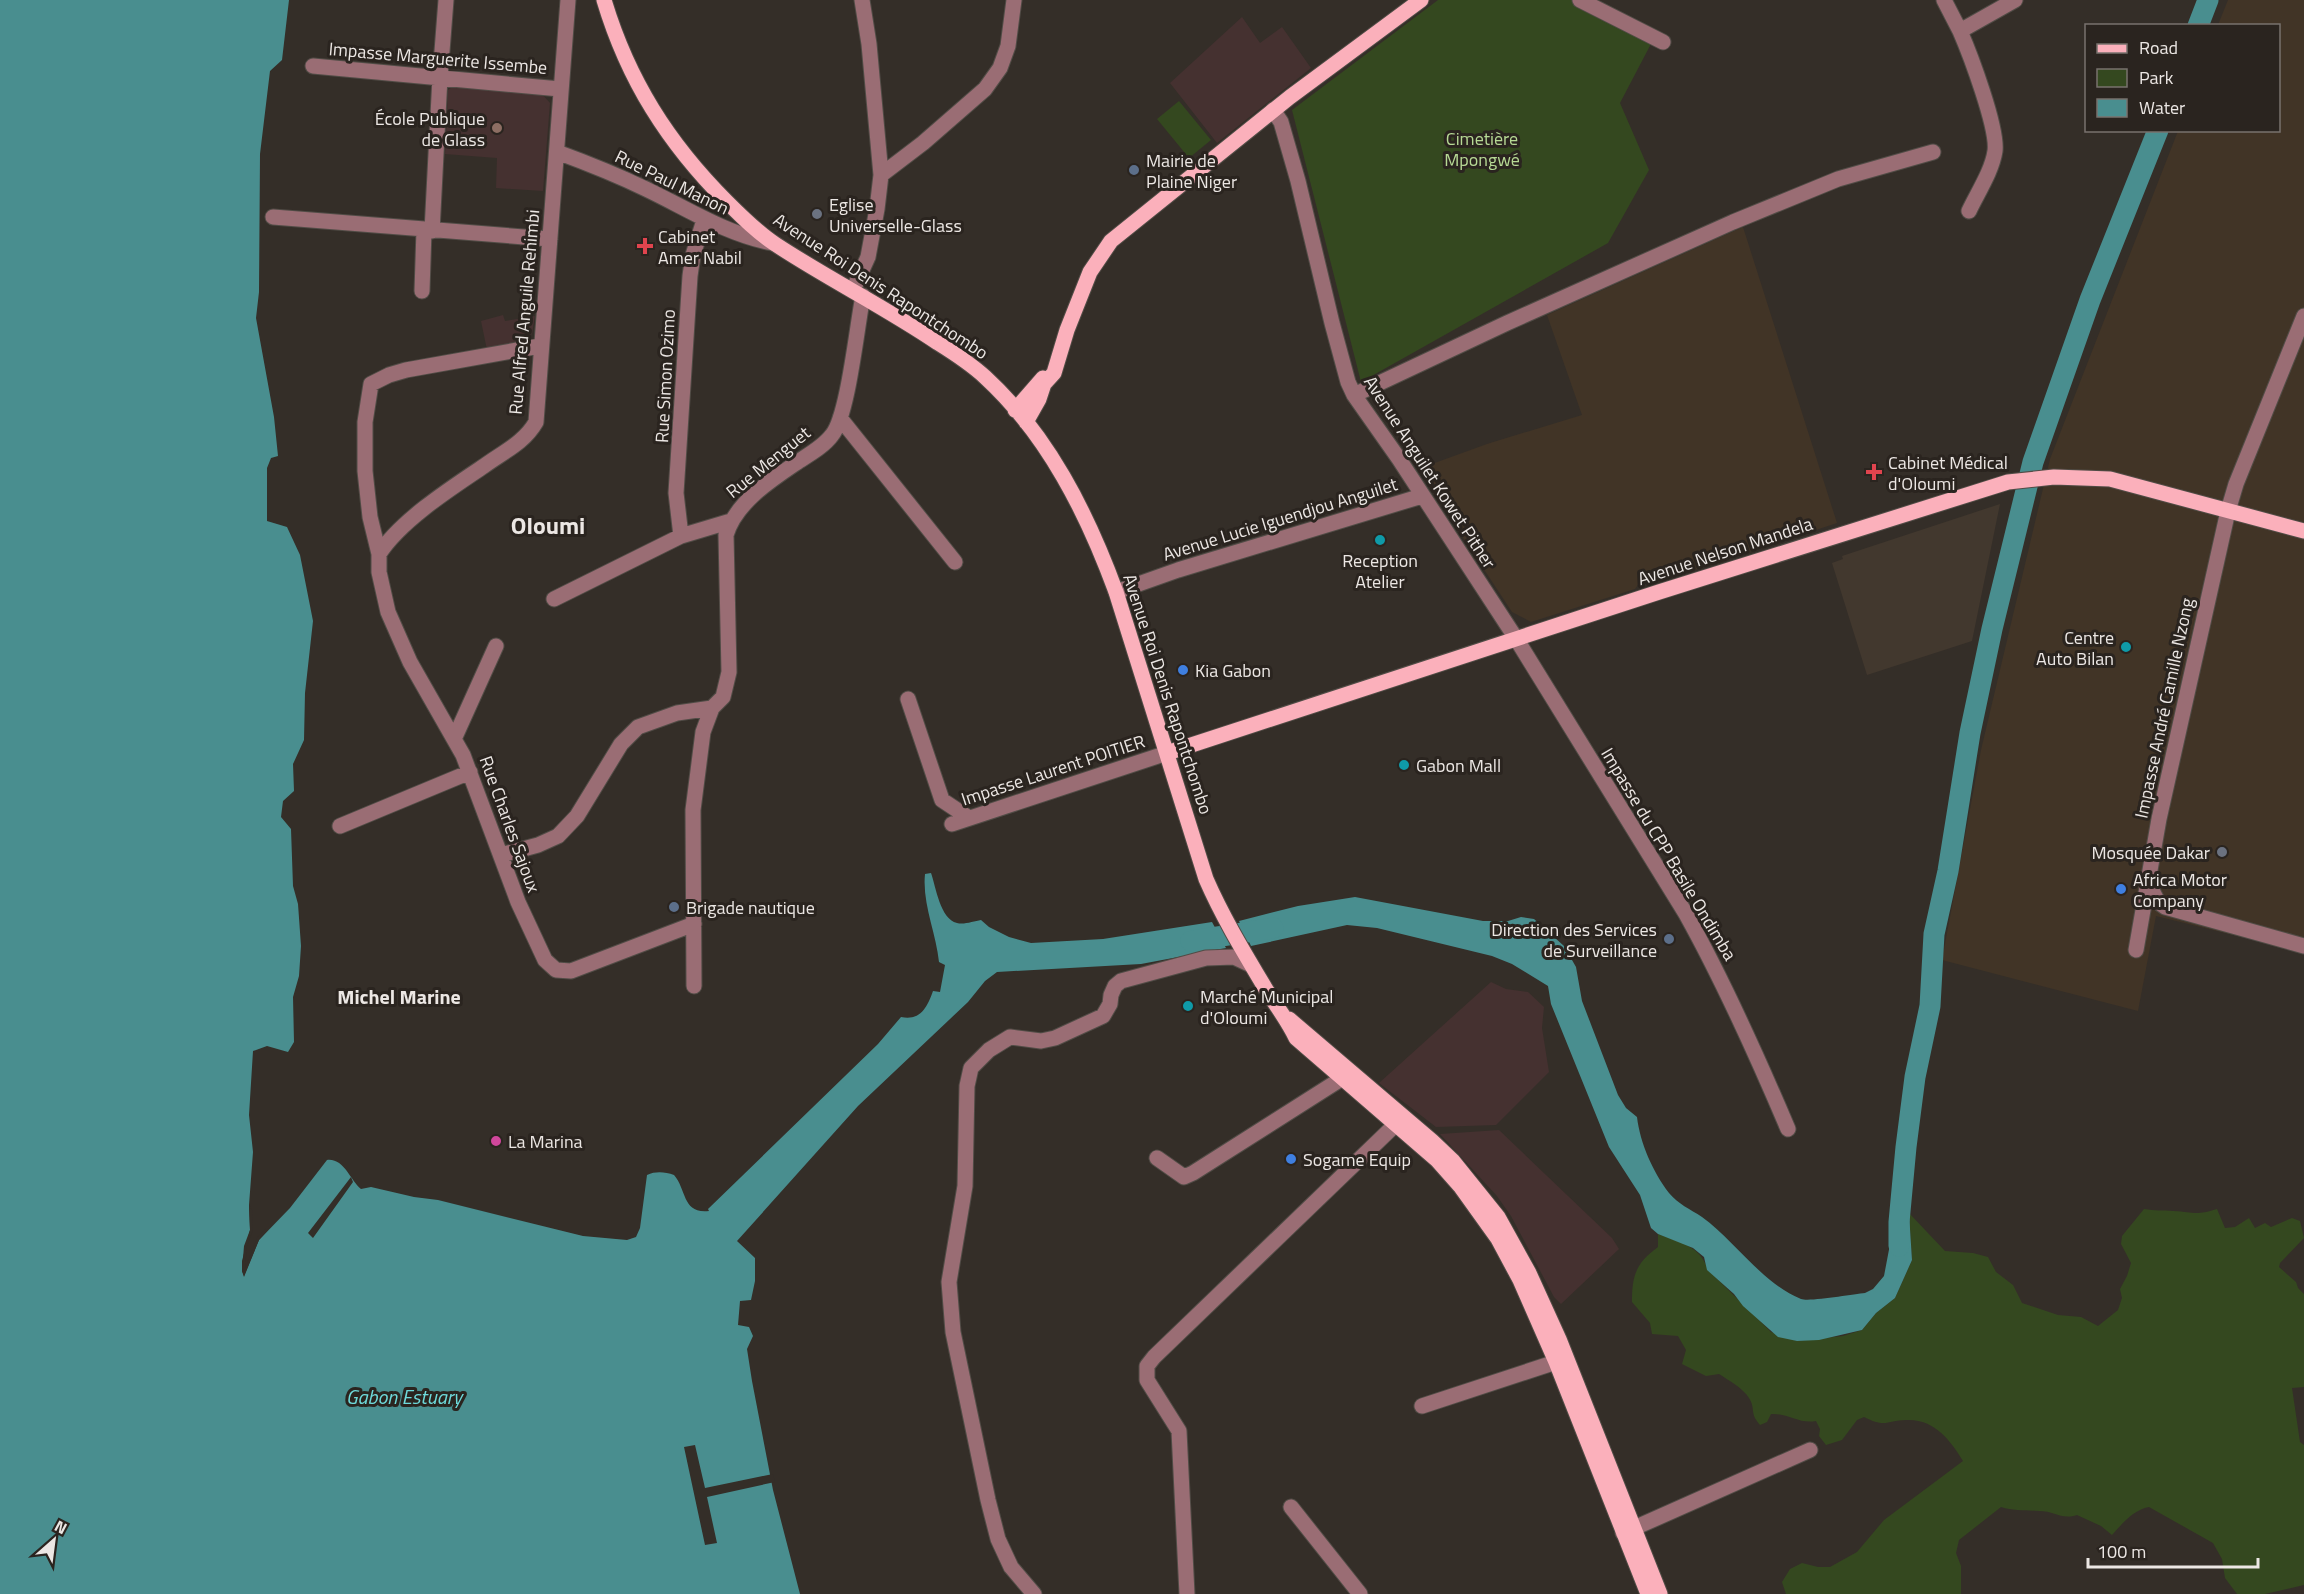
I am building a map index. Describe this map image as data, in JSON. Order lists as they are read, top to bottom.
{
  "streets": {
    "main road": ["Avenue Roi Denis Rapontchombo", "Avenue Nelson Mandela"],
    "street": [
      "Impasse Marguerite Issembe",
      "Rue Paul Manon",
      "Rue Alfred Anguile Rehimbi",
      "Rue Simon Ozimo",
      "Rue Menguet",
      "Avenue Anguilet Kowet Pither",
      "Avenue Lucie Iguendjou Anguilet",
      "Impasse André Camille Nzong",
      "Impasse Laurent POITIER",
      "Rue Charles Sajoux",
      "Impasse du CPP Basile Ondimba"
    ]
  },
  "crossings": [
    ["Impasse Marguerite Issembe", "Rue Alfred Anguile Rehimbi"],
    ["Rue Paul Manon", "Avenue Roi Denis Rapontchombo"],
    ["Rue Paul Manon", "Rue Alfred Anguile Rehimbi"],
    ["Rue Paul Manon", "Rue Simon Ozimo"],
    ["Avenue Roi Denis Rapontchombo", "Rue Menguet"],
    ["Avenue Roi Denis Rapontchombo", "Avenue Lucie Iguendjou Anguilet"],
    ["Avenue Roi Denis Rapontchombo", "Avenue Nelson Mandela"],
    ["Avenue Roi Denis Rapontchombo", "Impasse Laurent POITIER"],
    ["Rue Alfred Anguile Rehimbi", "Rue Charles Sajoux"],
    ["Avenue Anguilet Kowet Pither", "Avenue Lucie Iguendjou Anguilet"],
    ["Avenue Anguilet Kowet Pither", "Avenue Nelson Mandela"],
    ["Avenue Anguilet Kowet Pither", "Impasse du CPP Basile Ondimba"],
    ["Avenue Nelson Mandela", "Impasse André Camille Nzong"],
    ["Avenue Nelson Mandela", "Impasse Laurent POITIER"],
    ["Avenue Nelson Mandela", "Impasse du CPP Basile Ondimba"]
  ],
  "districts": ["Oloumi", "Michel Marine"],
  "water": ["Gabon Estuary"],
  "parks": ["Cimetière Mpongwé"],
  "places": {
    "other": [
      "École Publique de Glass",
      "Mairie de Plaine Niger",
      "Eglise Universelle-Glass",
      "Reception Atelier",
      "Centre Auto Bilan",
      "Kia Gabon",
      "Gabon Mall",
      "Mosquée Dakar",
      "Africa Motor Company",
      "Brigade nautique",
      "Direction des Services de Surveillance",
      "Marché Municipal d'Oloumi",
      "La Marina",
      "Sogame Equip"
    ],
    "health": ["Cabinet Amer Nabil", "Cabinet Médical d'Oloumi"]
  },
  "legend": ["Road", "Park", "Water"],
  "scale_bar": "100 m",
  "north": "top right"
}
